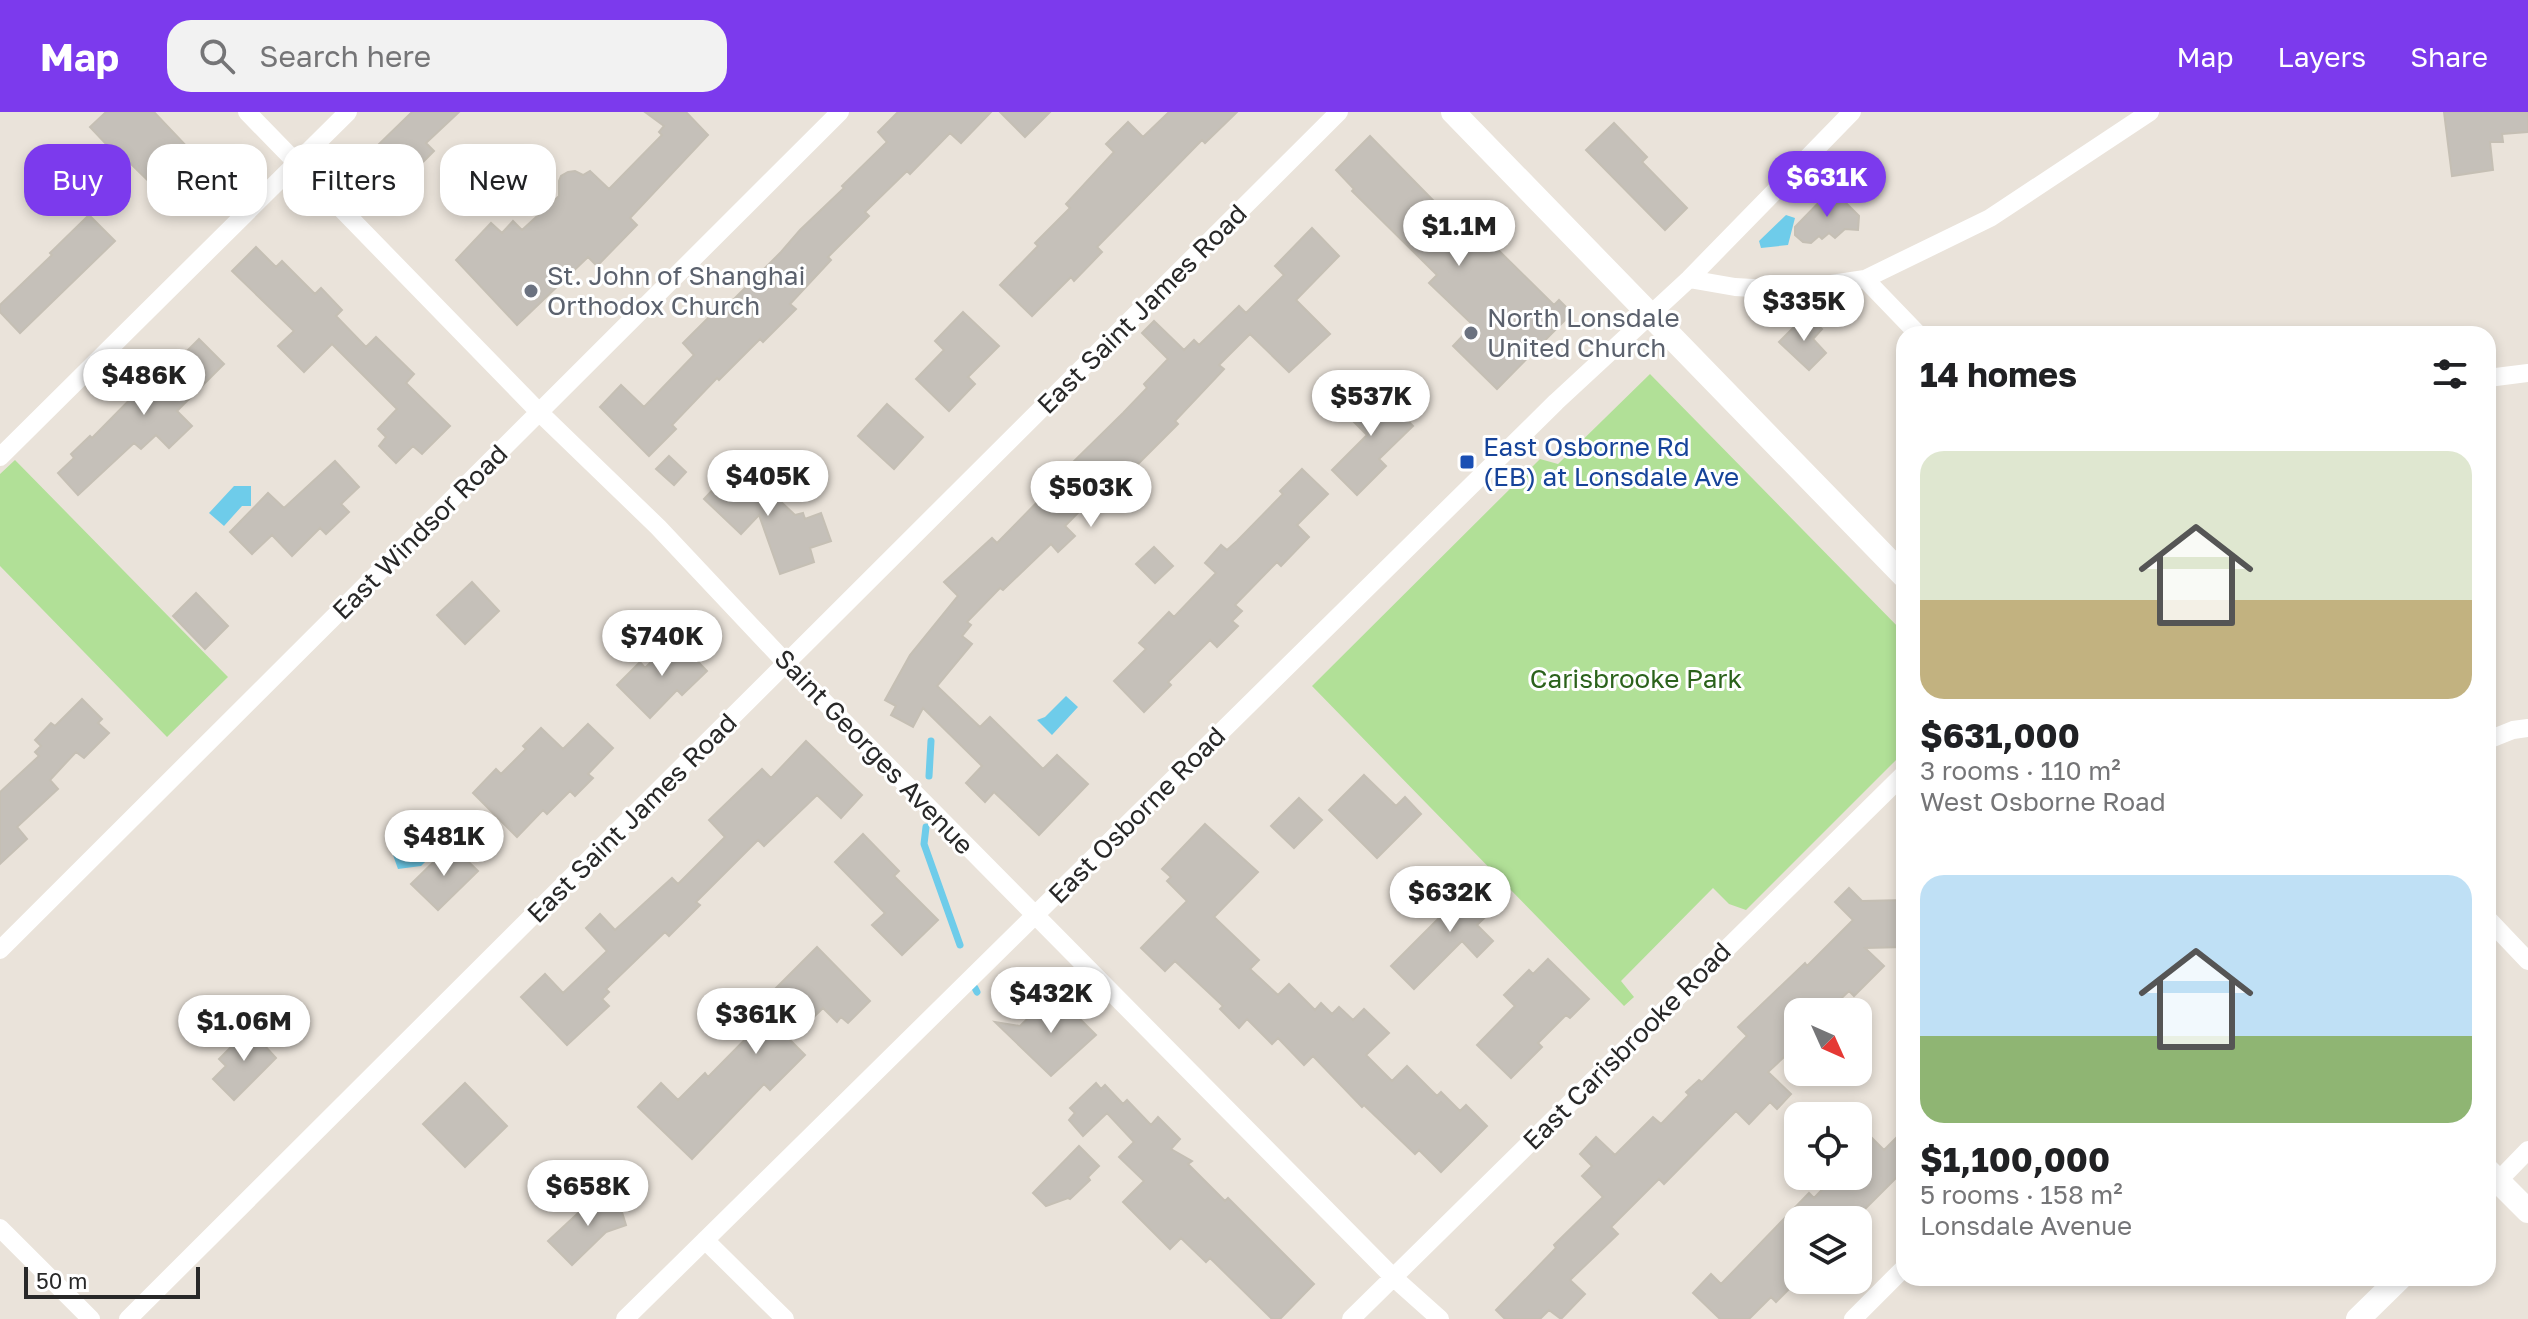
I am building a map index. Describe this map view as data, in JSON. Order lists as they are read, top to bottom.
{
  "streets": {
    "street": [
      "East Saint James Road",
      "East Windsor Road",
      "Saint Georges Avenue",
      "East Osborne Road",
      "East Carisbrooke Road"
    ]
  },
  "crossings": [
    ["East Saint James Road", "Saint Georges Avenue"],
    ["East Windsor Road", "Saint Georges Avenue"],
    ["Saint Georges Avenue", "East Osborne Road"],
    ["Saint Georges Avenue", "East Carisbrooke Road"]
  ],
  "parks": ["Carisbrooke Park"],
  "places": {
    "other": ["St. John of Shanghai Orthodox Church", "North Lonsdale United Church"],
    "transit": ["East Osborne Rd (EB) at Lonsdale Ave"]
  },
  "scale_bar": "50 m",
  "north": "bottom right",
  "page": {
    "header": "Map",
    "search": "Search here",
    "nav": ["Map", "Layers", "Share"],
    "chip": [
      "Buy",
      "Rent",
      "Filters",
      "New"
    ],
    "price": [
      "$631K",
      "$1.1M",
      "$335K",
      "$486K",
      "$537K",
      "$405K",
      "$503K",
      "$740K",
      "$481K",
      "$632K",
      "$432K",
      "$361K",
      "$1.06M",
      "$658K"
    ],
    "heading": "14 homes",
    "list": [
      {
        "name": "$631,000",
        "note": "3 rooms · 110 m² · West Osborne Road"
      },
      {
        "name": "$1,100,000",
        "note": "5 rooms · 158 m² · Lonsdale Avenue"
      }
    ],
    "scale": "50 m"
  }
}
